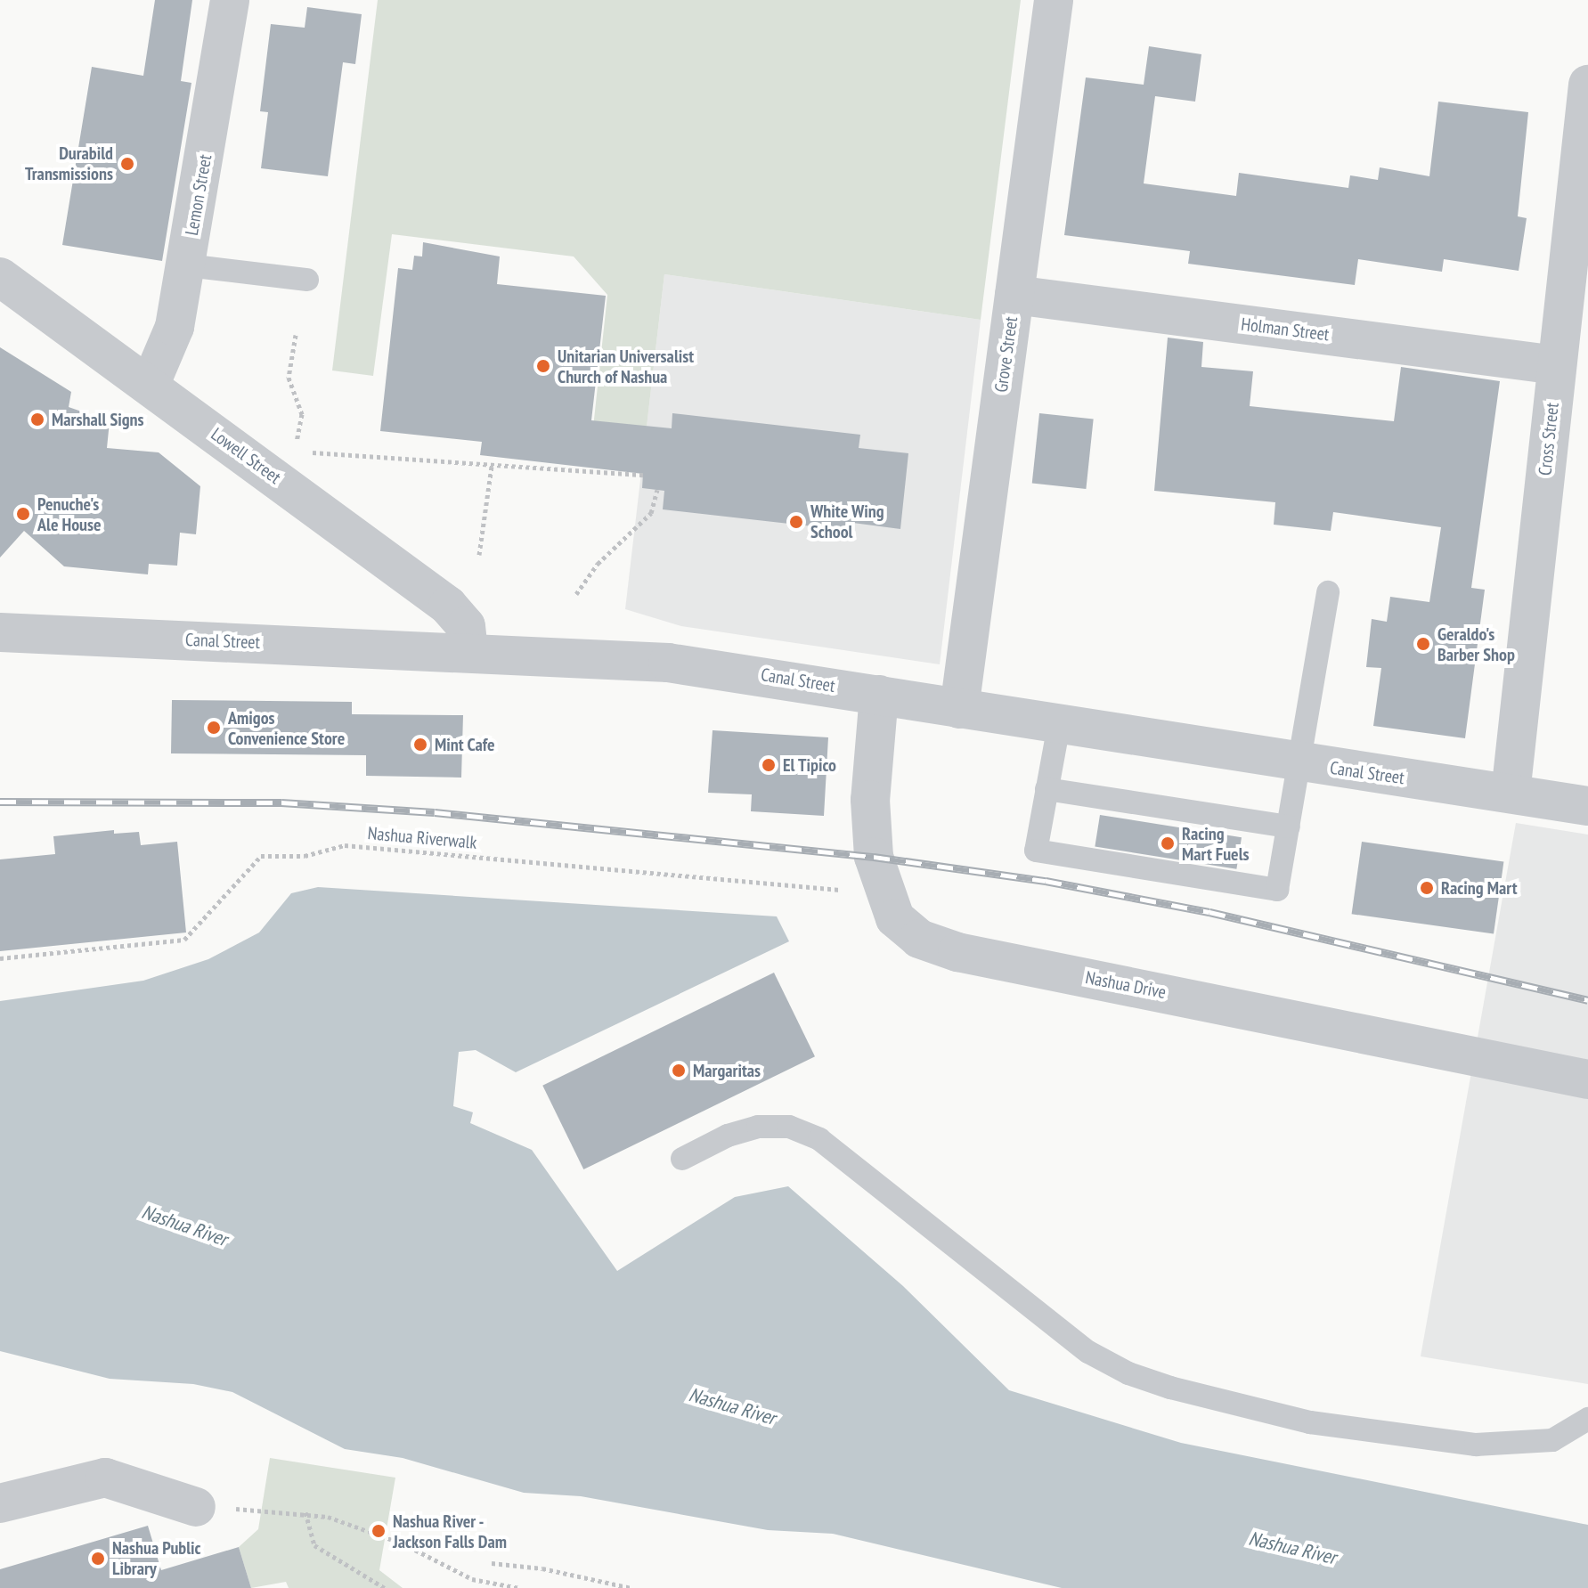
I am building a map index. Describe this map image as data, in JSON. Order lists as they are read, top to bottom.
{
  "streets": {
    "street": [
      "Lemon Street",
      "Holman Street",
      "Grove Street",
      "Cross Street",
      "Lowell Street",
      "Canal Street",
      "Nashua Drive"
    ],
    "path": ["Nashua Riverwalk"]
  },
  "crossings": [
    ["Lemon Street", "Lowell Street"],
    ["Holman Street", "Grove Street"],
    ["Holman Street", "Cross Street"],
    ["Grove Street", "Canal Street"],
    ["Cross Street", "Canal Street"],
    ["Lowell Street", "Canal Street"],
    ["Canal Street", "Nashua Drive"],
    ["Nashua Riverwalk", "Nashua Drive"]
  ],
  "water": ["Nashua River"],
  "places": [
    "Durabild Transmissions",
    "Unitarian Universalist Church of Nashua",
    "Marshall Signs",
    "Penuche's Ale House",
    "White Wing School",
    "Geraldo's Barber Shop",
    "Amigos Convenience Store",
    "Mint Cafe",
    "El Tipico",
    "Racing Mart Fuels",
    "Racing Mart",
    "Margaritas",
    "Nashua River - Jackson Falls Dam",
    "Nashua Public Library"
  ]
}
